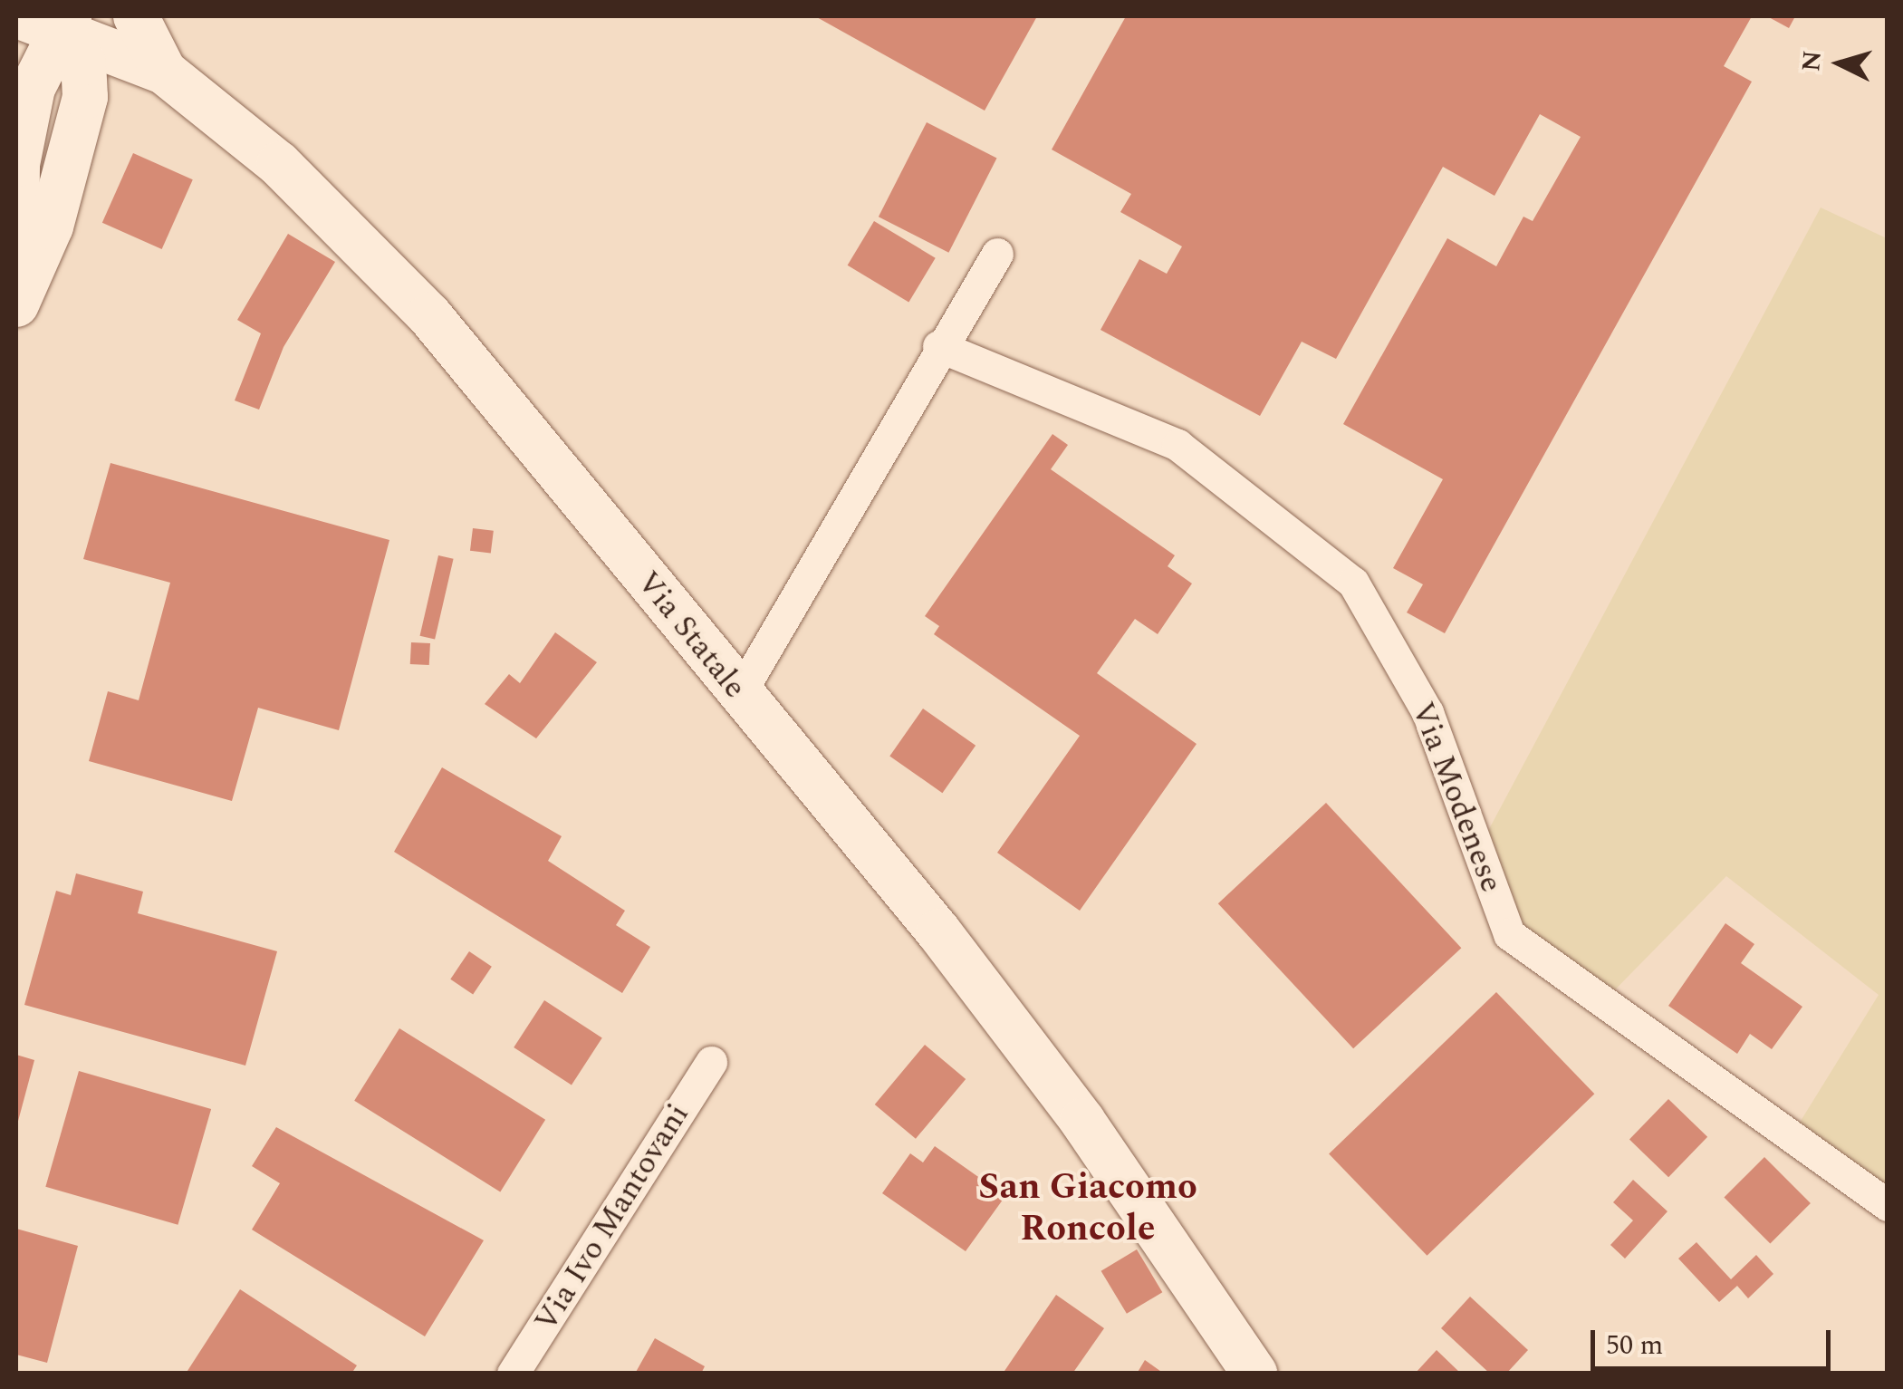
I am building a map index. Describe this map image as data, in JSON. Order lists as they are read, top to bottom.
{
  "streets": {
    "main road": ["Via Statale"],
    "street": ["Via Modenese", "Via Ivo Mantovani"]
  },
  "districts": ["San Giacomo Roncole"],
  "scale_bar": "50 m",
  "north": "left"
}
